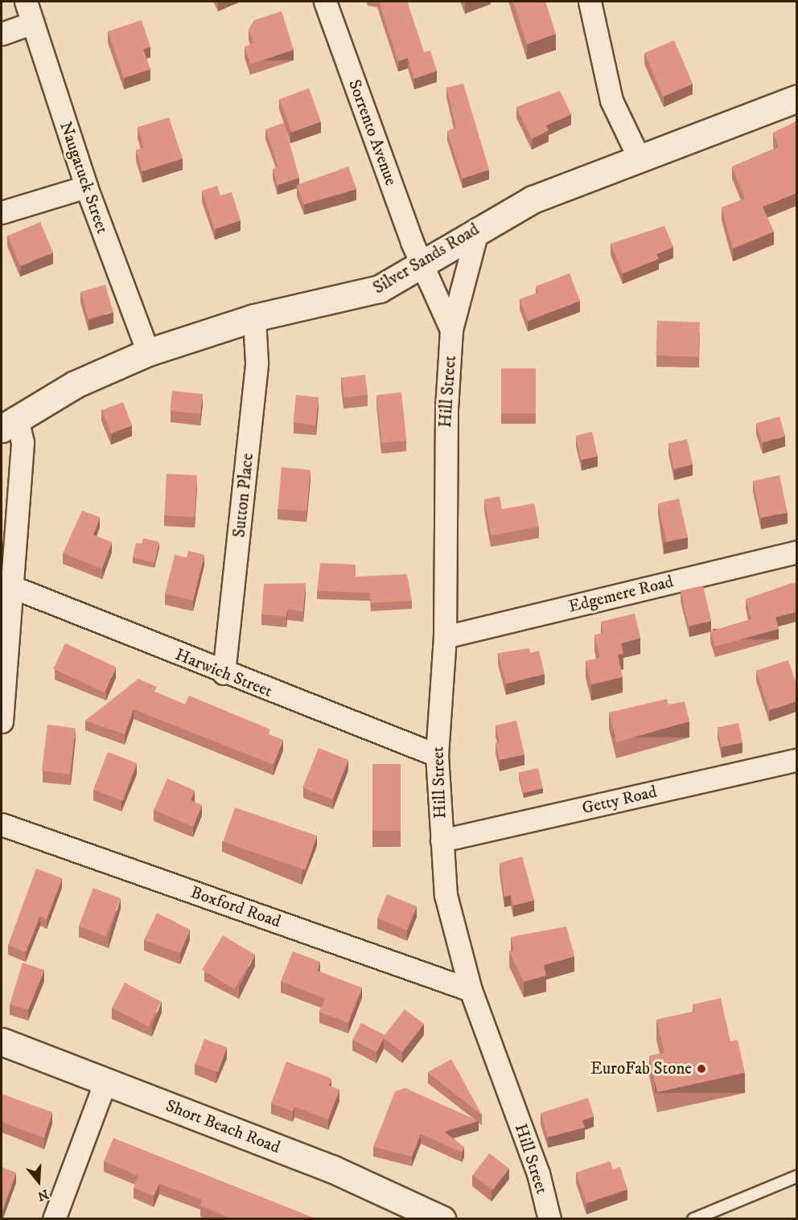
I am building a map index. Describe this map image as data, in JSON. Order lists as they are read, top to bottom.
{
  "streets": {
    "main road": ["Silver Sands Road", "Short Beach Road"],
    "street": [
      "Sorrento Avenue",
      "Naugatuck Street",
      "Hill Street",
      "Sutton Place",
      "Edgemere Road",
      "Harwich Street",
      "Getty Road",
      "Boxford Road"
    ]
  },
  "crossings": [
    ["Sorrento Avenue", "Silver Sands Road"],
    ["Sorrento Avenue", "Hill Street"],
    ["Naugatuck Street", "Silver Sands Road"],
    ["Silver Sands Road", "Hill Street"],
    ["Silver Sands Road", "Sutton Place"],
    ["Hill Street", "Edgemere Road"],
    ["Hill Street", "Harwich Street"],
    ["Hill Street", "Getty Road"],
    ["Hill Street", "Boxford Road"],
    ["Sutton Place", "Harwich Street"]
  ],
  "places": ["EuroFab Stone"],
  "north": "bottom"
}
